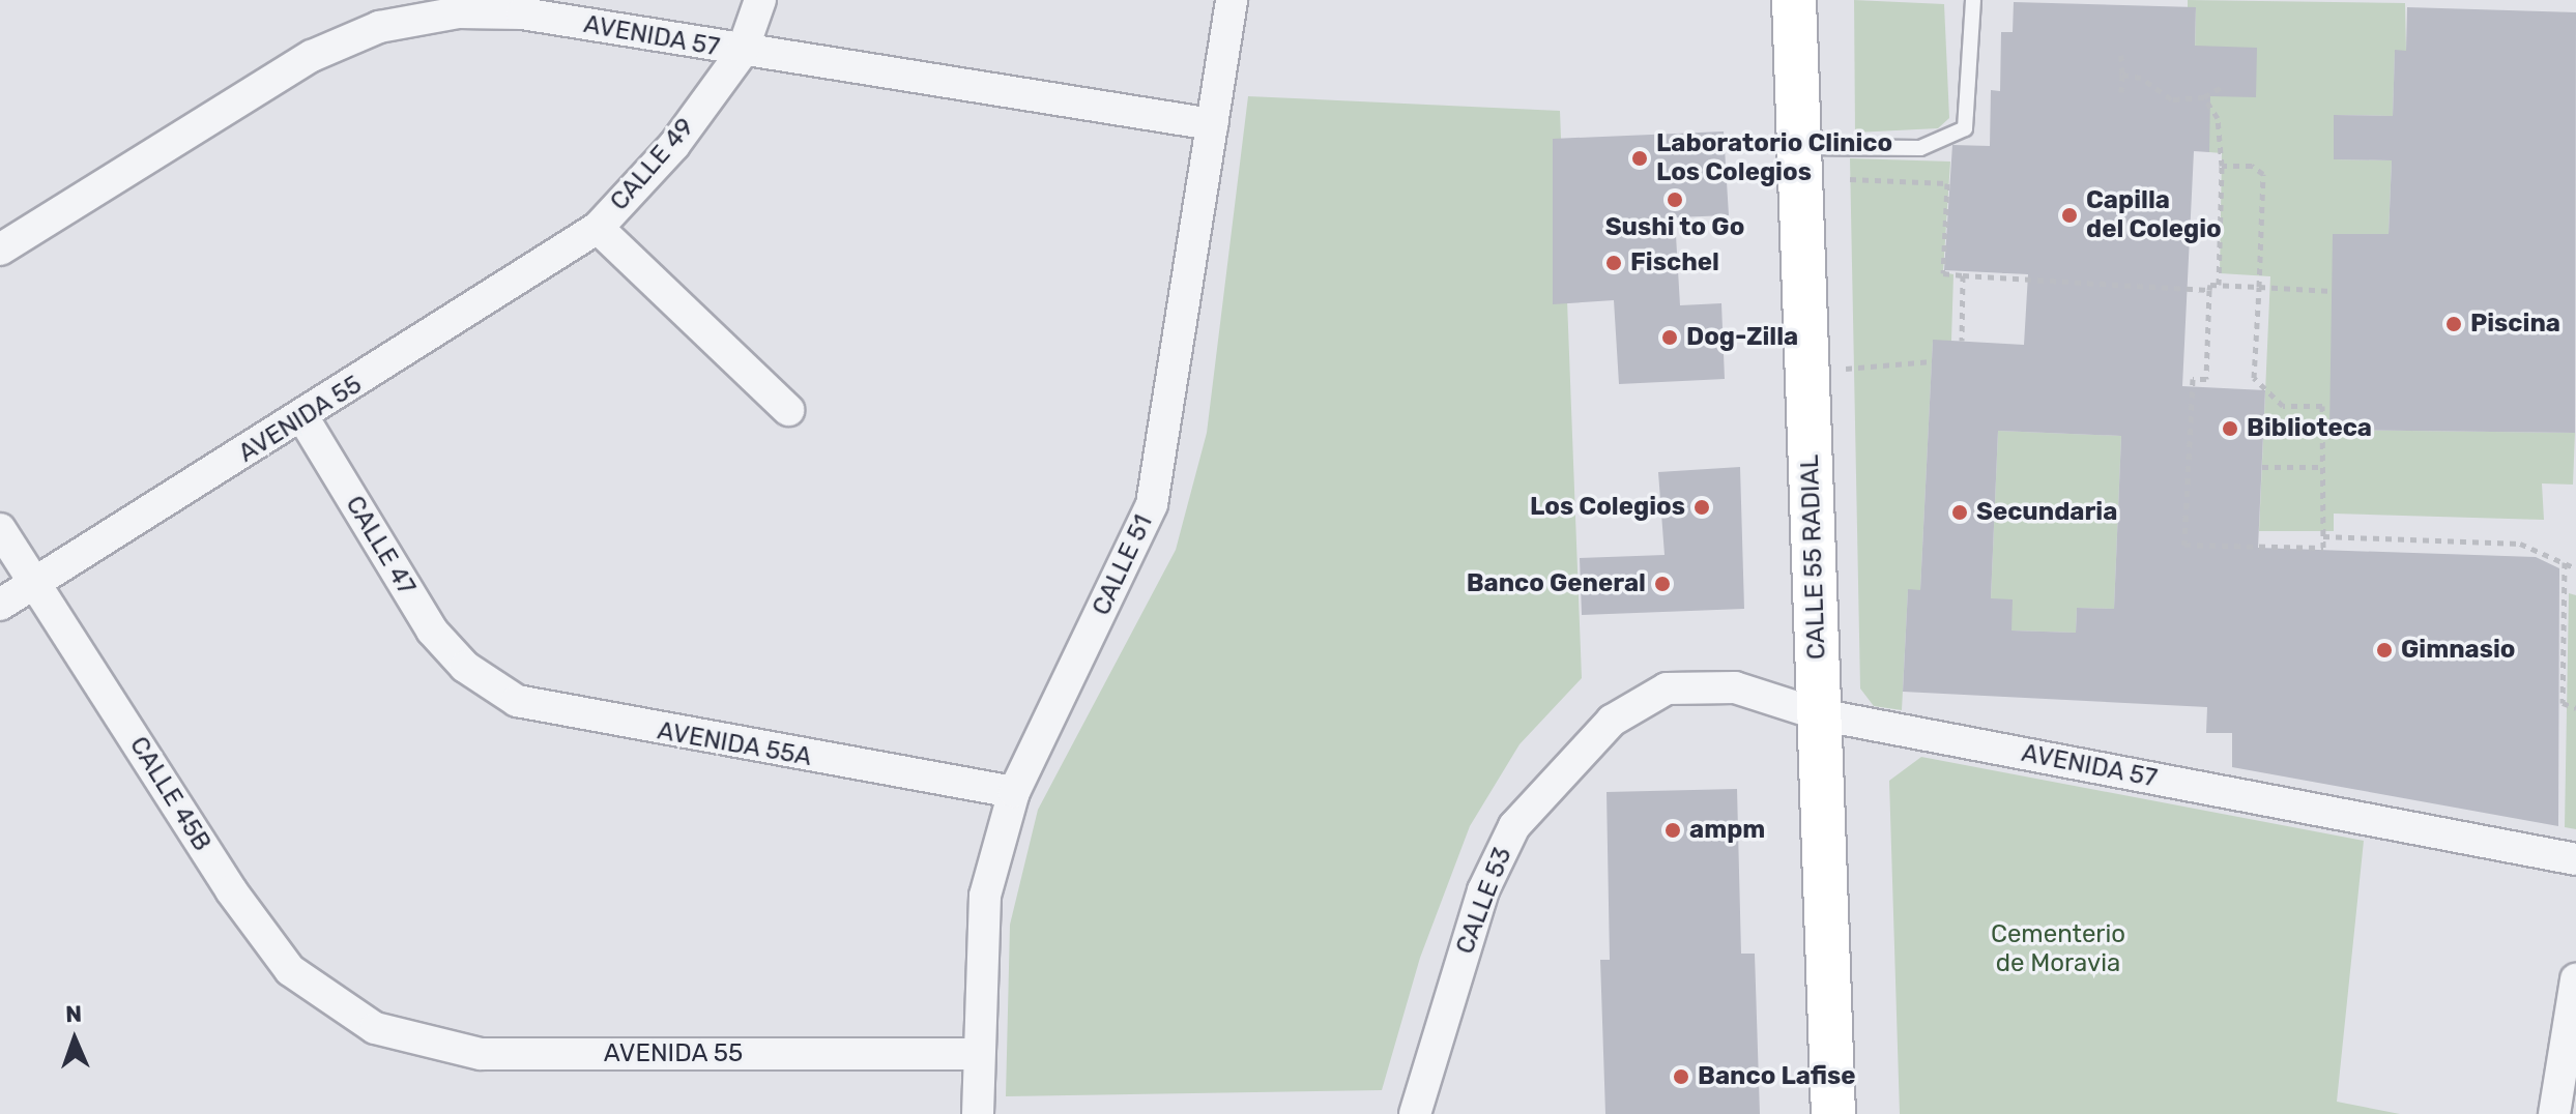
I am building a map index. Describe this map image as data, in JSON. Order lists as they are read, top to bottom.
{
  "streets": {
    "main road": ["CALLE 55 RADIAL"],
    "street": [
      "AVENIDA 57",
      "CALLE 49",
      "AVENIDA 55",
      "CALLE 47",
      "CALLE 51",
      "AVENIDA 55A",
      "CALLE 45B",
      "CALLE 53"
    ]
  },
  "crossings": [
    ["AVENIDA 57", "CALLE 49"],
    ["AVENIDA 57", "CALLE 55 RADIAL"],
    ["AVENIDA 57", "CALLE 51"],
    ["AVENIDA 57", "CALLE 53"],
    ["CALLE 49", "AVENIDA 55"],
    ["AVENIDA 55", "CALLE 47"],
    ["AVENIDA 55", "CALLE 51"],
    ["AVENIDA 55", "CALLE 45B"],
    ["CALLE 47", "AVENIDA 55A"],
    ["CALLE 51", "AVENIDA 55A"]
  ],
  "parks": ["Cementerio de Moravia"],
  "places": [
    "Laboratorio Clinico Los Colegios",
    "Sushi to Go",
    "Capilla del Colegio",
    "Fischel",
    "Piscina",
    "Dog-Zilla",
    "Biblioteca",
    "Los Colegios",
    "Secundaria",
    "Banco General",
    "Gimnasio",
    "ampm",
    "Banco Lafise"
  ],
  "north": "top"
}
